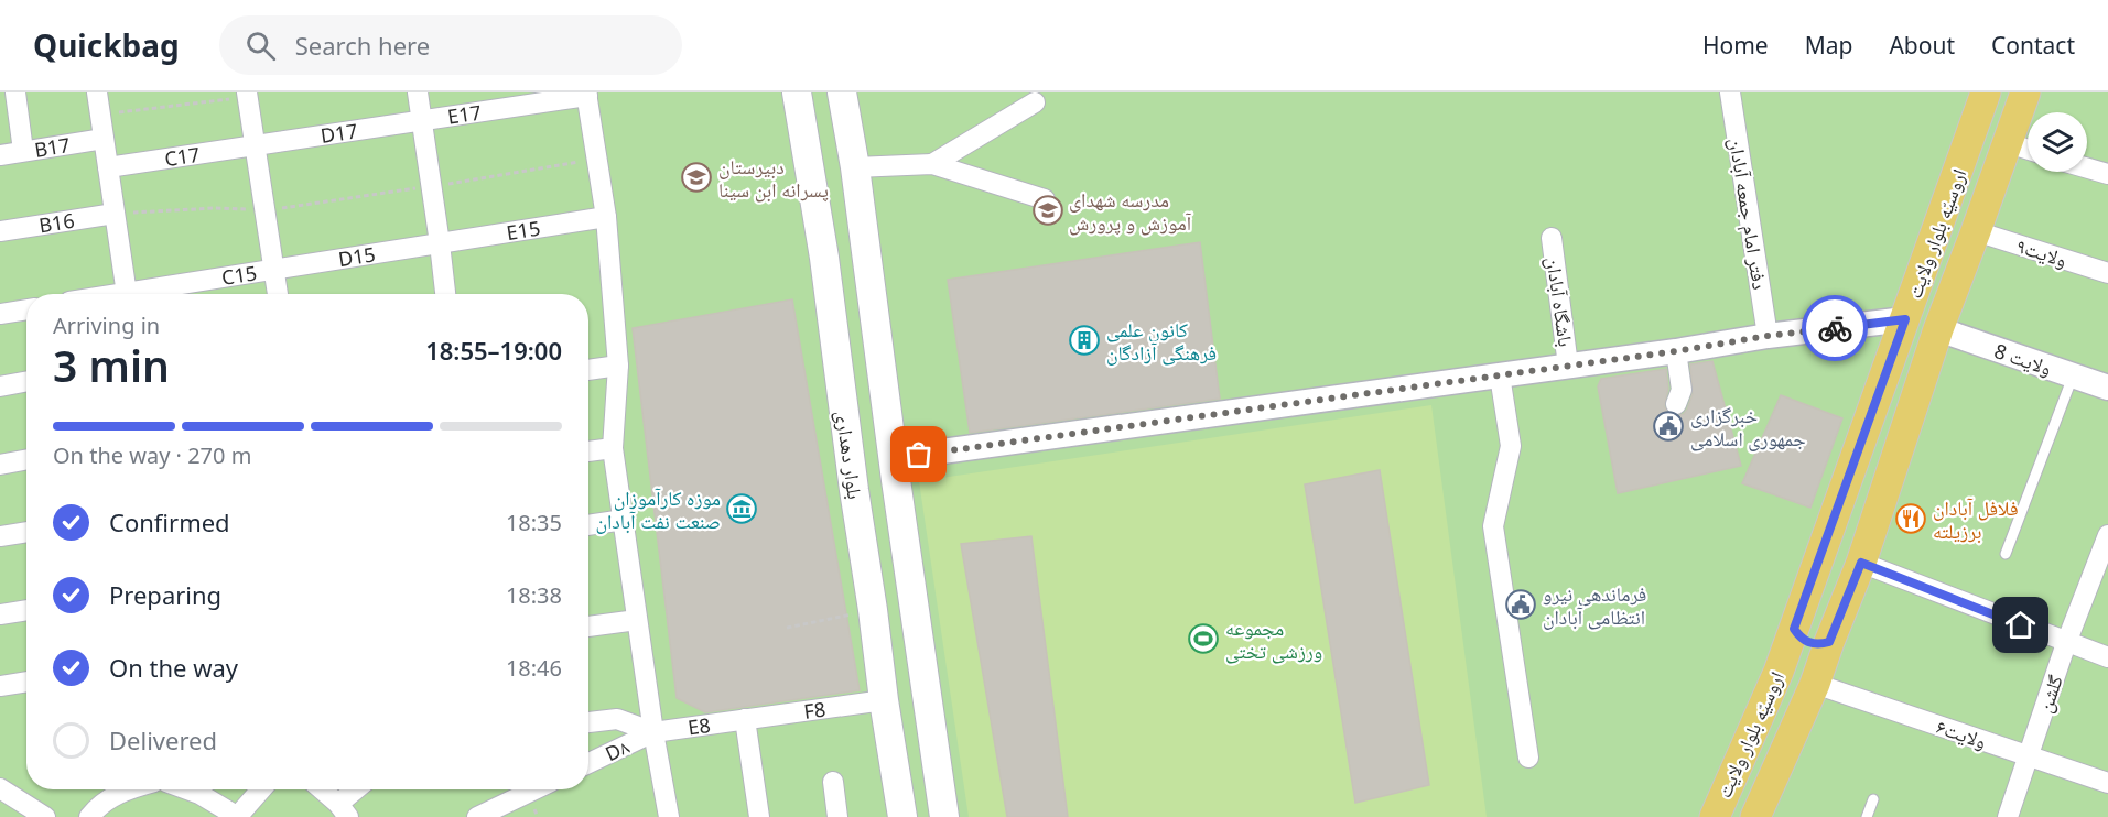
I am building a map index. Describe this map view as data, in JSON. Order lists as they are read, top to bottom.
{
  "streets": {
    "main road": ["اروسیّه بلوار ولایت", "بلوار دهداری"],
    "street": [
      "E17",
      "D17",
      "B17",
      "C17",
      "دفتر امام جمعه آبادان",
      "B16",
      "E15",
      "ولایت۹",
      "D15",
      "C15",
      "باشگاه آبادان",
      "ولایت 8",
      "گلشن",
      "F8",
      "E8",
      "ولایت۶",
      "D۸"
    ]
  },
  "crossings": [
    ["E17", "D17"],
    ["D17", "C17"],
    ["E15", "D15"],
    ["اروسیّه بلوار ولایت", "ولایت۹"],
    ["اروسیّه بلوار ولایت", "ولایت 8"],
    ["اروسیّه بلوار ولایت", "ولایت۶"],
    ["D15", "C15"],
    ["بلوار دهداری", "F8"],
    ["گلشن", "ولایت۶"],
    ["F8", "E8"],
    ["E8", "D۸"]
  ],
  "places": {
    "school or university": ["دبیرستان پسرانه ابن سینا", "مدرسه شهدای آموزش و پرورش"],
    "building": ["کانون علمی فرهنگی آزادگان"],
    "public building": ["خبرگزاری جمهوری اسلامی", "فرماندهی نیرو انتظامی آبادان"],
    "museum": ["موزه کارآموزان صنعت نفت آبادان"],
    "restaurant": ["فلافل آبادان برزیلته"],
    "sports": ["مجموعه ورزشی تختی"]
  },
  "page": {
    "header": "Quickbag",
    "search": "Search here",
    "nav": [
      "Home",
      "Map",
      "About",
      "Contact"
    ],
    "heading": ["3 min", "Arriving in", "18:55–19:00"],
    "bar": "On the way · 270 m",
    "list": [
      ["Confirmed", "18:35"],
      ["Preparing", "18:38"],
      ["On the way", "18:46"],
      "Delivered"
    ]
  }
}
